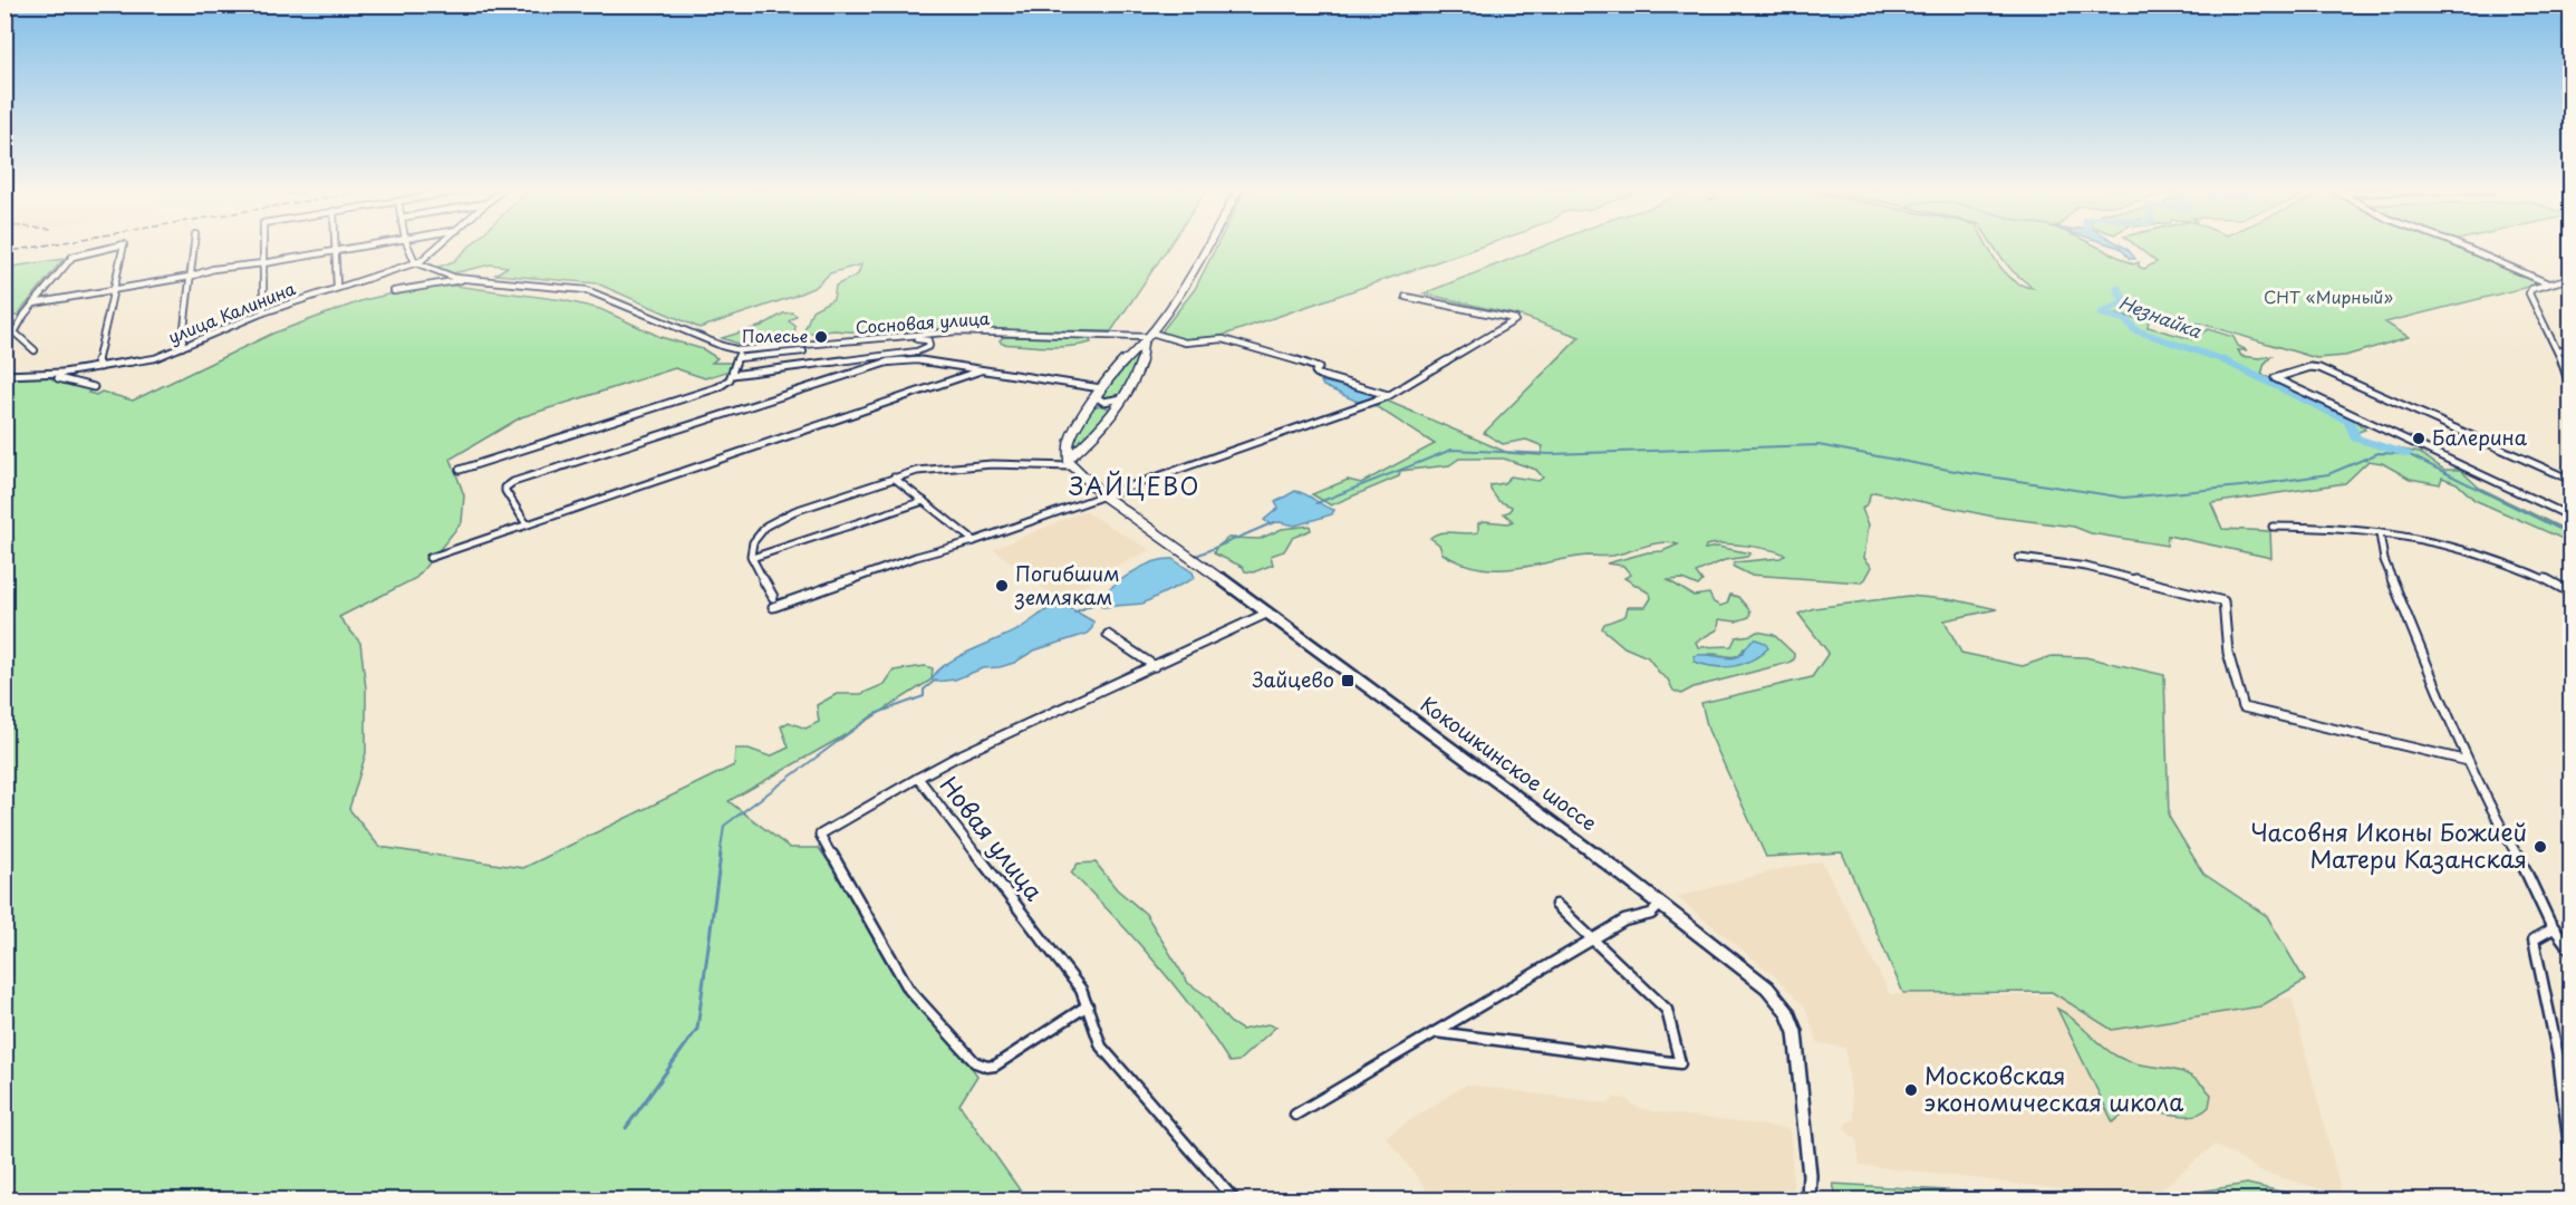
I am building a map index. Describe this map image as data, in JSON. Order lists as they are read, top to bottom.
{
  "streets": {
    "main road": ["Кокошкинское шоссе"],
    "street": ["улица Калинина", "Сосновая улица", "Новая улица"]
  },
  "crossings": [
    ["Кокошкинское шоссе", "Новая улица"]
  ],
  "districts": ["ЗАЙЦЕВО"],
  "water": ["Незнайка"],
  "parks": ["СНТ «Мирный»"],
  "places": {
    "other": [
      "Полесье",
      "Балерина",
      "Погибшим землякам",
      "Часовня Иконы Божией Матери Казанская",
      "Московская экономическая школа"
    ],
    "transit": ["Зайцево"]
  }
}
